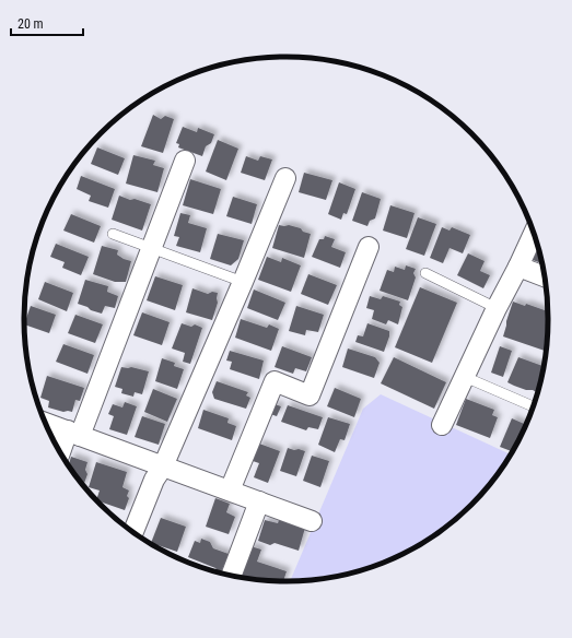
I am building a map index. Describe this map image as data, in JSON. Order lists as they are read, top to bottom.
{
  "scale_bar": "20 m"
}
